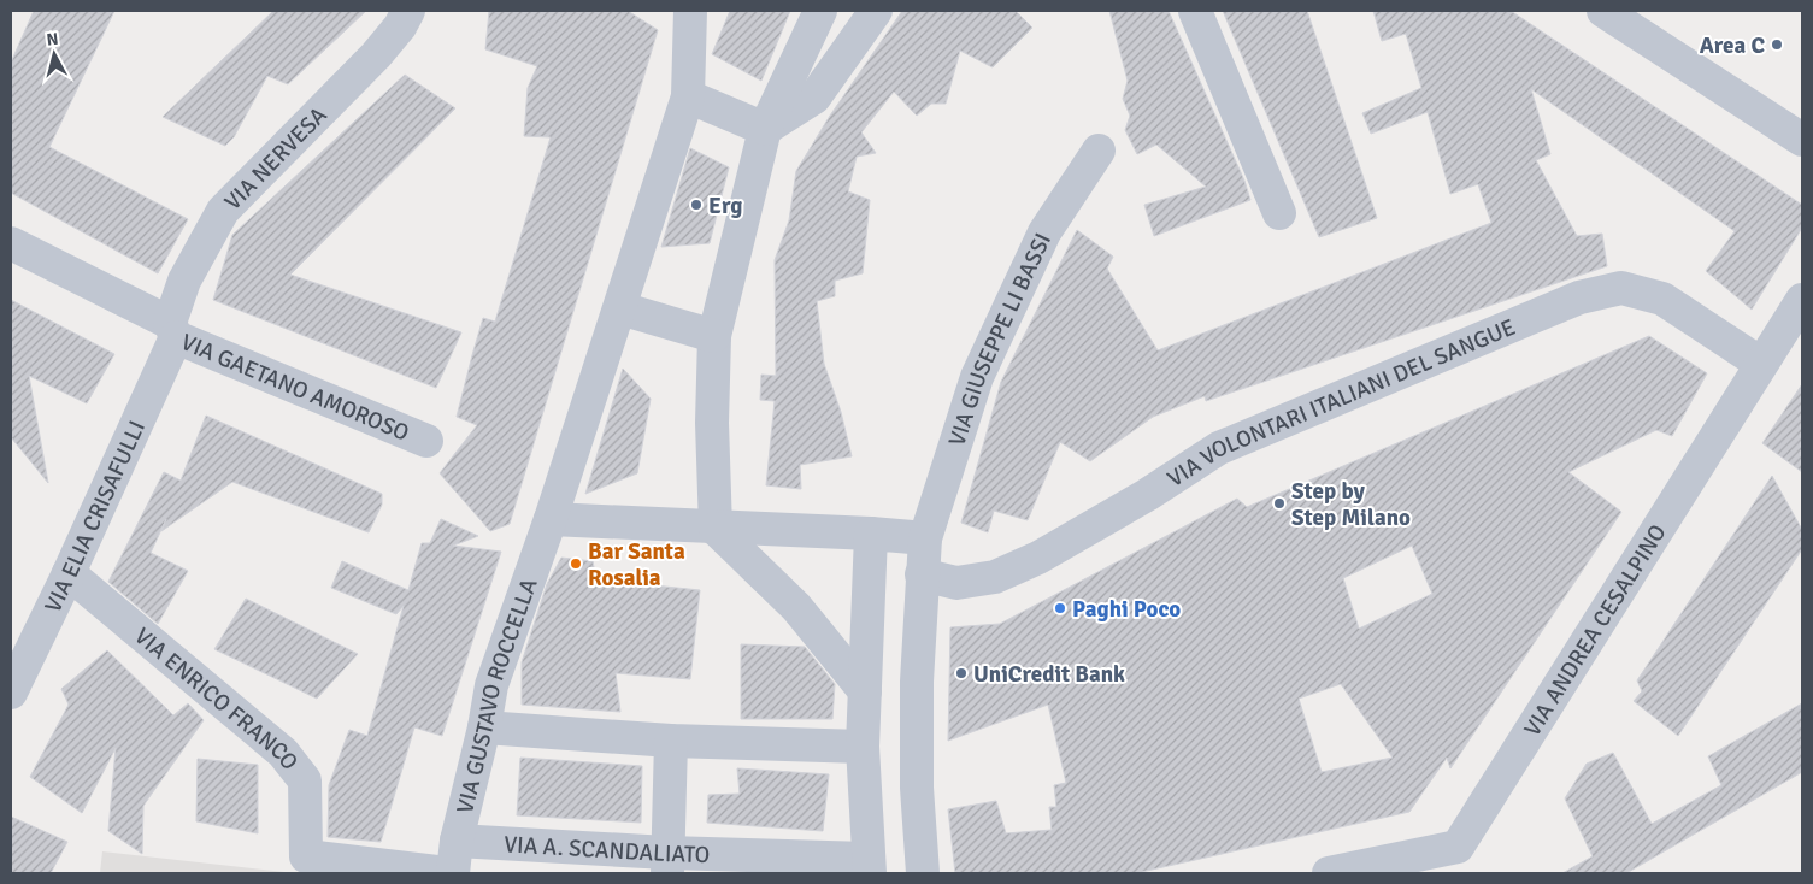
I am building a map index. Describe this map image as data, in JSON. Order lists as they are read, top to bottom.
{
  "streets": {
    "street": [
      "VIA NERVESA",
      "VIA GIUSEPPE LI BASSI",
      "VIA GAETANO AMOROSO",
      "VIA VOLONTARI ITALIANI DEL SANGUE",
      "VIA ELIA CRISAFULLI",
      "VIA ANDREA CESALPINO",
      "VIA GUSTAVO ROCCELLA",
      "VIA ENRICO FRANCO",
      "VIA A. SCANDALIATO"
    ]
  },
  "crossings": [
    ["VIA NERVESA", "VIA GAETANO AMOROSO"],
    ["VIA NERVESA", "VIA ELIA CRISAFULLI"],
    ["VIA GIUSEPPE LI BASSI", "VIA VOLONTARI ITALIANI DEL SANGUE"],
    ["VIA GAETANO AMOROSO", "VIA ELIA CRISAFULLI"],
    ["VIA VOLONTARI ITALIANI DEL SANGUE", "VIA ANDREA CESALPINO"],
    ["VIA ELIA CRISAFULLI", "VIA ENRICO FRANCO"],
    ["VIA GUSTAVO ROCCELLA", "VIA A. SCANDALIATO"]
  ],
  "places": [
    "Area C",
    "Erg",
    "Step by Step Milano",
    "Bar Santa Rosalia",
    "Paghi Poco",
    "UniCredit Bank"
  ],
  "north": "top"
}
